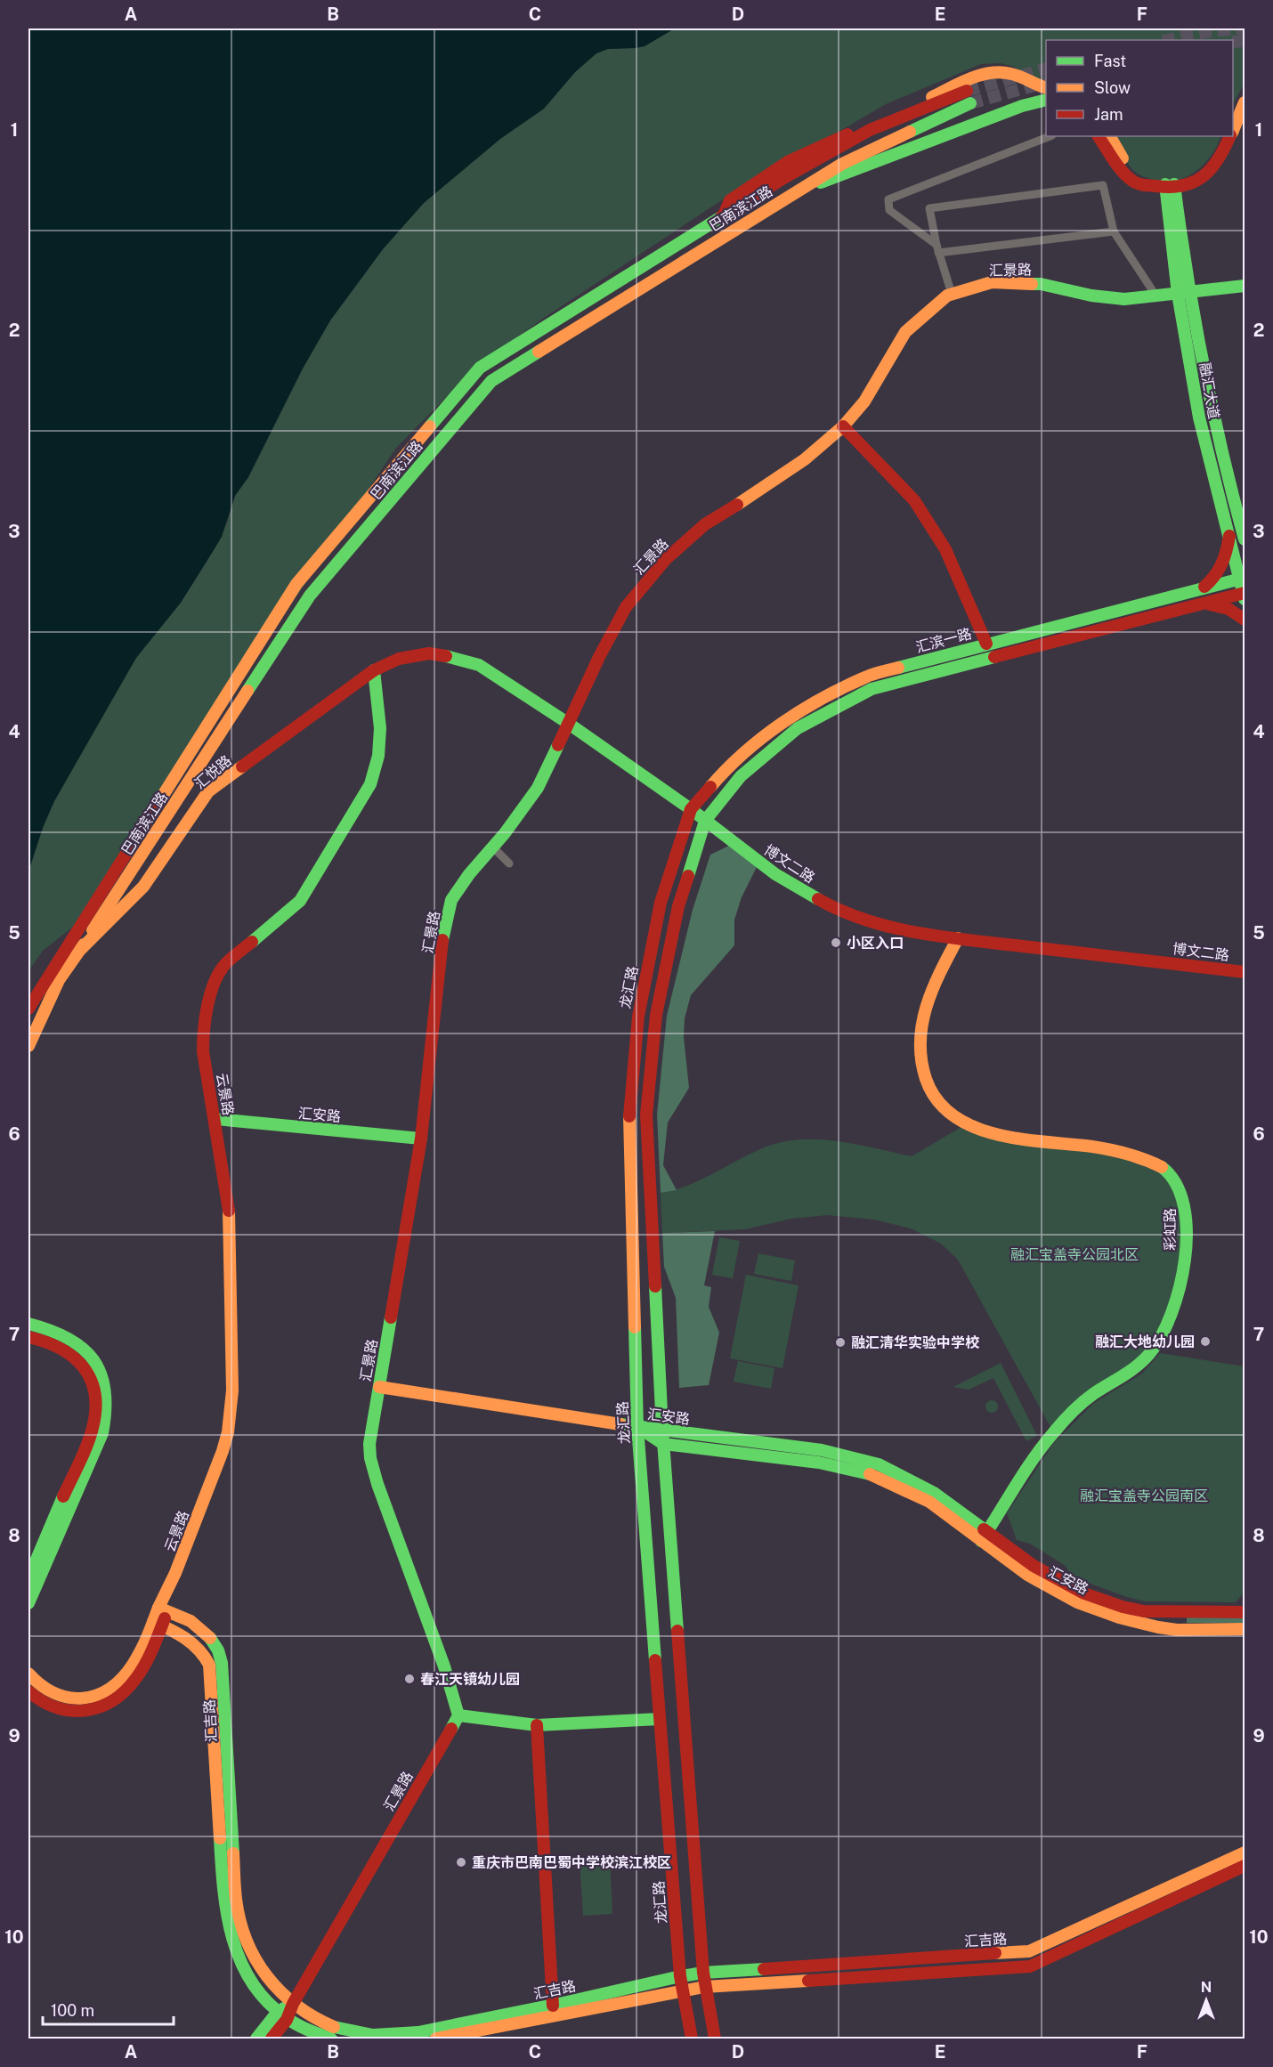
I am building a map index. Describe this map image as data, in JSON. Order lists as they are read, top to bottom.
{
  "streets": {
    "street": [
      "巴南滨江路",
      "汇景路",
      "融汇大道",
      "汇滨一路",
      "汇悦路",
      "博文二路",
      "龙汇路",
      "云景路",
      "汇安路",
      "彩虹路",
      "汇吉路"
    ]
  },
  "crossings": [
    ["巴南滨江路", "汇悦路"],
    ["汇景路", "融汇大道"],
    ["汇景路", "博文二路"],
    ["汇景路", "汇安路"],
    ["汇景路", "汇吉路"],
    ["融汇大道", "汇滨一路"],
    ["汇滨一路", "博文二路"],
    ["汇滨一路", "龙汇路"],
    ["汇悦路", "博文二路"],
    ["汇悦路", "云景路"],
    ["博文二路", "龙汇路"],
    ["博文二路", "云景路"],
    ["博文二路", "彩虹路"],
    ["龙汇路", "汇安路"],
    ["龙汇路", "汇吉路"],
    ["云景路", "汇安路"],
    ["云景路", "汇吉路"],
    ["汇安路", "彩虹路"]
  ],
  "parks": ["融汇宝盖寺公园北区", "融汇宝盖寺公园南区"],
  "places": [
    "小区入口",
    "融汇大地幼儿园",
    "融汇清华实验中学校",
    "春江天镜幼儿园",
    "重庆市巴南巴蜀中学校滨江校区"
  ],
  "legend": ["Fast", "Slow", "Jam"],
  "scale_bar": "100 m",
  "north": "top",
  "grid": {
    "columns": [
      "A",
      "B",
      "C",
      "D",
      "E",
      "F"
    ],
    "rows": [
      "1",
      "2",
      "3",
      "4",
      "5",
      "6",
      "7",
      "8",
      "9",
      "10"
    ]
  }
}
